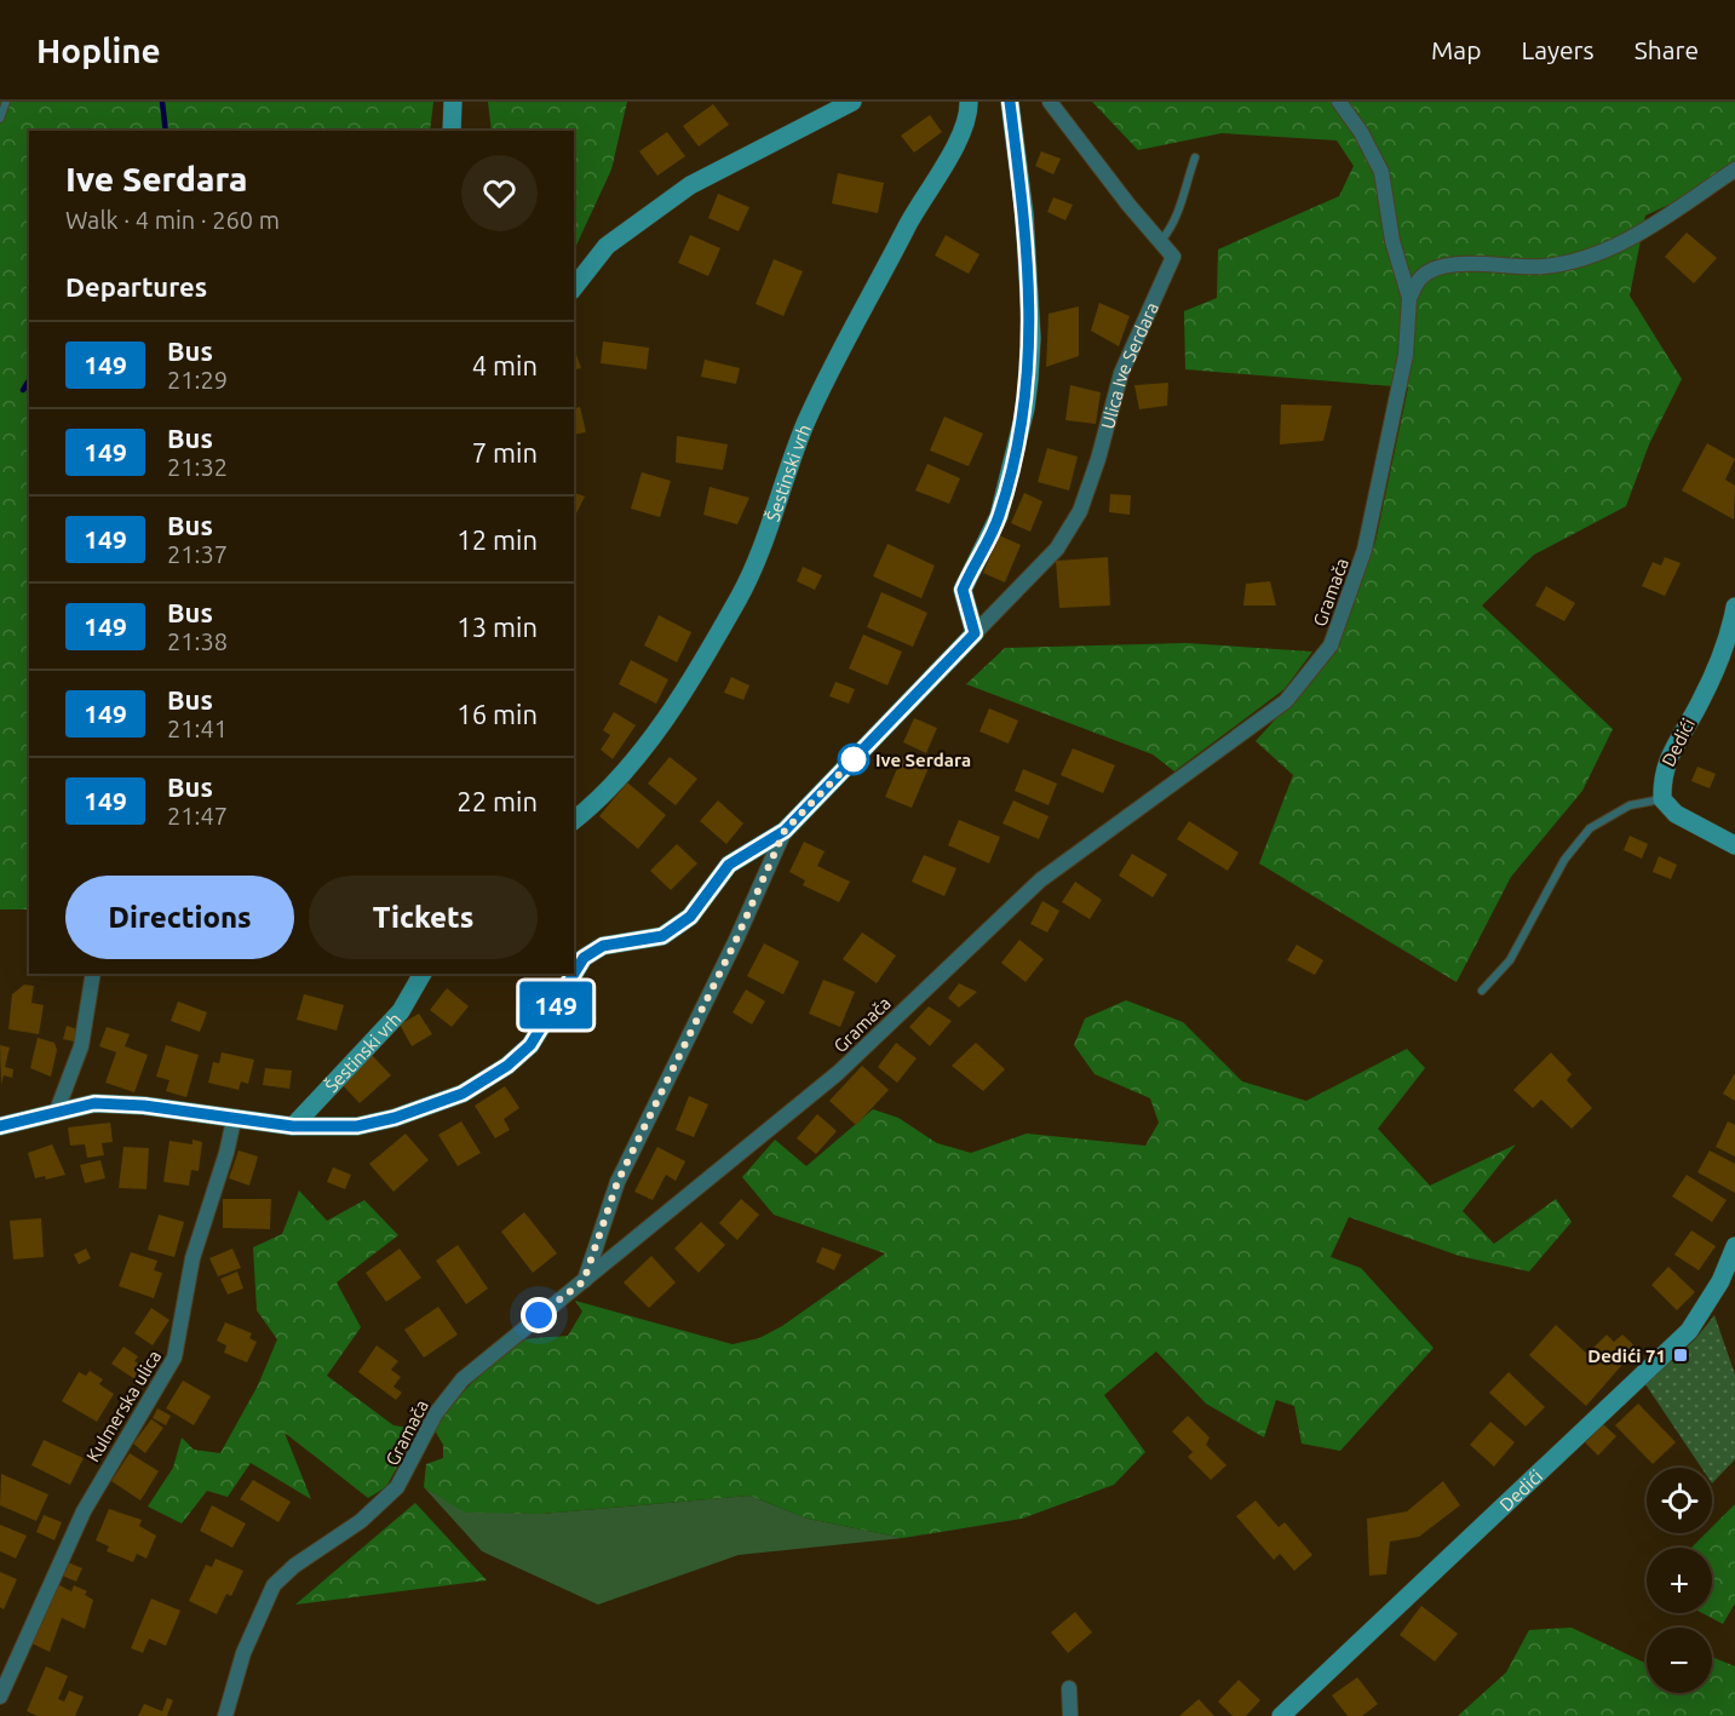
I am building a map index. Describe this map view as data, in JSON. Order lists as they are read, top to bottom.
{
  "streets": {
    "street": [
      "Ulica Ive Serdara",
      "Šestinski vrh",
      "Gramača",
      "Dedići",
      "Kulmerska ulica"
    ]
  },
  "crossings": [
    ["Ulica Ive Serdara", "Šestinski vrh"],
    ["Ulica Ive Serdara", "Gramača"],
    ["Ulica Ive Serdara", "Kulmerska ulica"]
  ],
  "places": {
    "other": ["Ive Serdara"],
    "transit": ["Dedići 71"]
  },
  "lines": ["bus line 149"],
  "page": {
    "header": "Hopline",
    "nav": ["Map", "Layers", "Share"],
    "on_map": "149",
    "heading": [
      ["Ive Serdara", "Walk · 4 min · 260 m"],
      "Departures"
    ],
    "list": [
      {
        "mark": "149",
        "name": "Bus",
        "note": "21:29",
        "value": "4 min"
      },
      {
        "mark": "149",
        "name": "Bus",
        "note": "21:32",
        "value": "7 min"
      },
      {
        "mark": "149",
        "name": "Bus",
        "note": "21:37",
        "value": "12 min"
      },
      {
        "mark": "149",
        "name": "Bus",
        "note": "21:38",
        "value": "13 min"
      },
      {
        "mark": "149",
        "name": "Bus",
        "note": "21:41",
        "value": "16 min"
      },
      {
        "mark": "149",
        "name": "Bus",
        "note": "21:47",
        "value": "22 min"
      }
    ],
    "buttons": ["Directions", "Tickets"],
    "map_buttons": ["+", "−"]
  }
}
